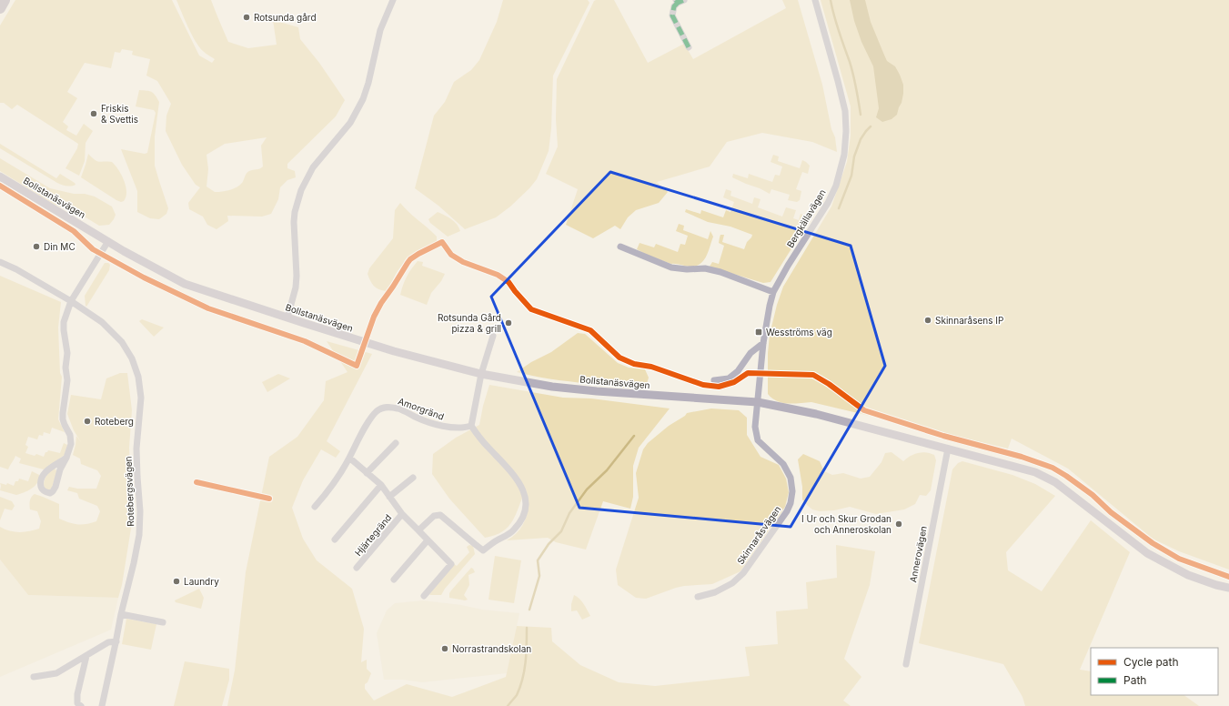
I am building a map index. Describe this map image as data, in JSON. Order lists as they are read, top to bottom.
{
  "streets": {
    "street": [
      "Bollstanäsvägen",
      "Bergkällavägen",
      "Amorgränd",
      "Rotebergsvägen",
      "Hjärtegränd",
      "Skinnaråsvägen",
      "Annerovägen"
    ]
  },
  "crossings": [
    ["Bollstanäsvägen", "Bergkällavägen"],
    ["Bollstanäsvägen", "Skinnaråsvägen"],
    ["Bollstanäsvägen", "Annerovägen"],
    ["Bergkällavägen", "Skinnaråsvägen"]
  ],
  "places": {
    "other": [
      "Rotsunda gård",
      "Friskis & Svettis",
      "Din MC",
      "Skinnaråsens IP",
      "Rotsunda Gård pizza & grill",
      "Roteberg",
      "I Ur och Skur Grodan och Anneroskolan",
      "Laundry",
      "Norrastrandskolan"
    ],
    "transit": ["Wesströms väg"]
  },
  "legend": ["Cycle path", "Path"]
}
